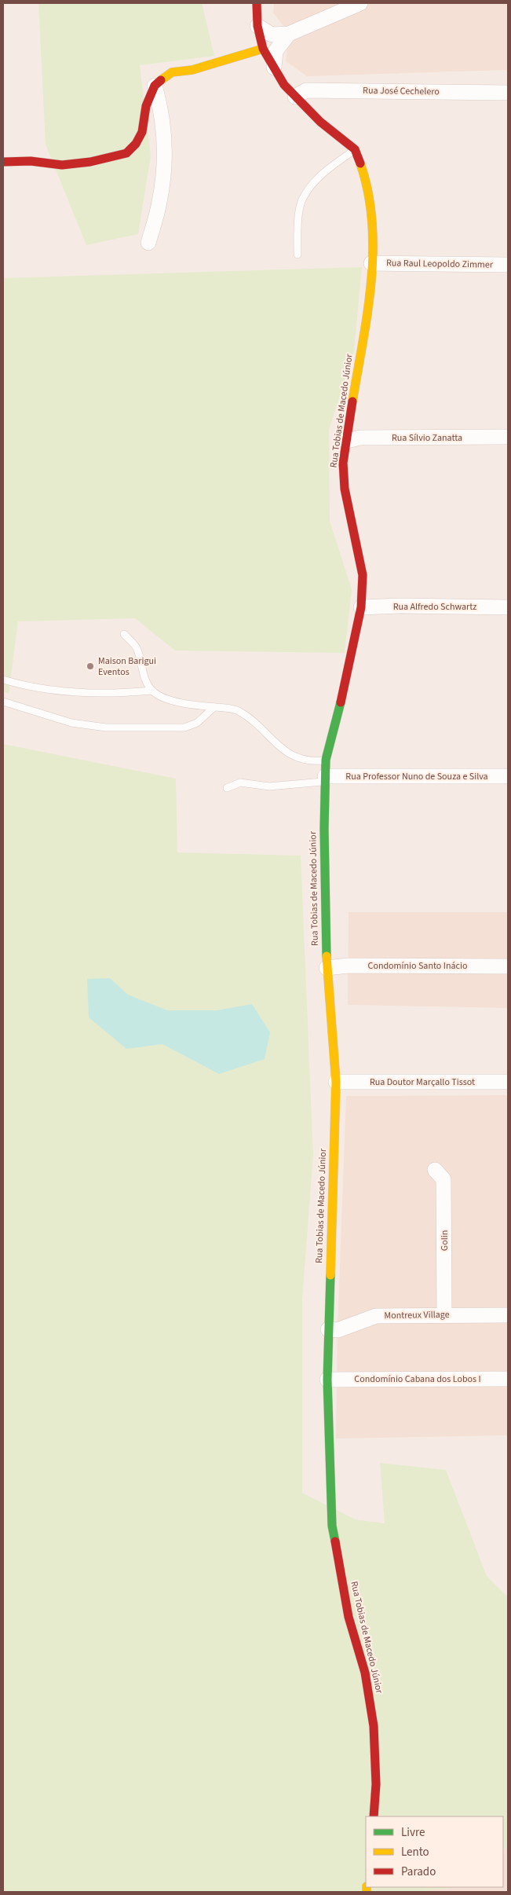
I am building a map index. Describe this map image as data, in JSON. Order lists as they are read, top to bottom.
{
  "streets": {
    "street": [
      "Rua José Cechelero",
      "Rua Raul Leopoldo Zimmer",
      "Rua Tobias de Macedo Júnior",
      "Rua Sílvio Zanatta",
      "Rua Alfredo Schwartz",
      "Rua Professor Nuno de Souza e Silva",
      "Condomínio Santo Inácio",
      "Rua Doutor Marçallo Tissot",
      "Golin",
      "Montreux Village",
      "Condomínio Cabana dos Lobos I"
    ]
  },
  "crossings": [
    ["Rua Raul Leopoldo Zimmer", "Rua Tobias de Macedo Júnior"],
    ["Rua Tobias de Macedo Júnior", "Rua Sílvio Zanatta"],
    ["Rua Tobias de Macedo Júnior", "Rua Alfredo Schwartz"],
    ["Rua Tobias de Macedo Júnior", "Rua Professor Nuno de Souza e Silva"],
    ["Rua Tobias de Macedo Júnior", "Condomínio Santo Inácio"],
    ["Rua Tobias de Macedo Júnior", "Rua Doutor Marçallo Tissot"],
    ["Rua Tobias de Macedo Júnior", "Montreux Village"],
    ["Rua Tobias de Macedo Júnior", "Condomínio Cabana dos Lobos I"],
    ["Golin", "Montreux Village"]
  ],
  "places": ["Maison Barigui Eventos"],
  "legend": ["Livre", "Lento", "Parado"]
}
